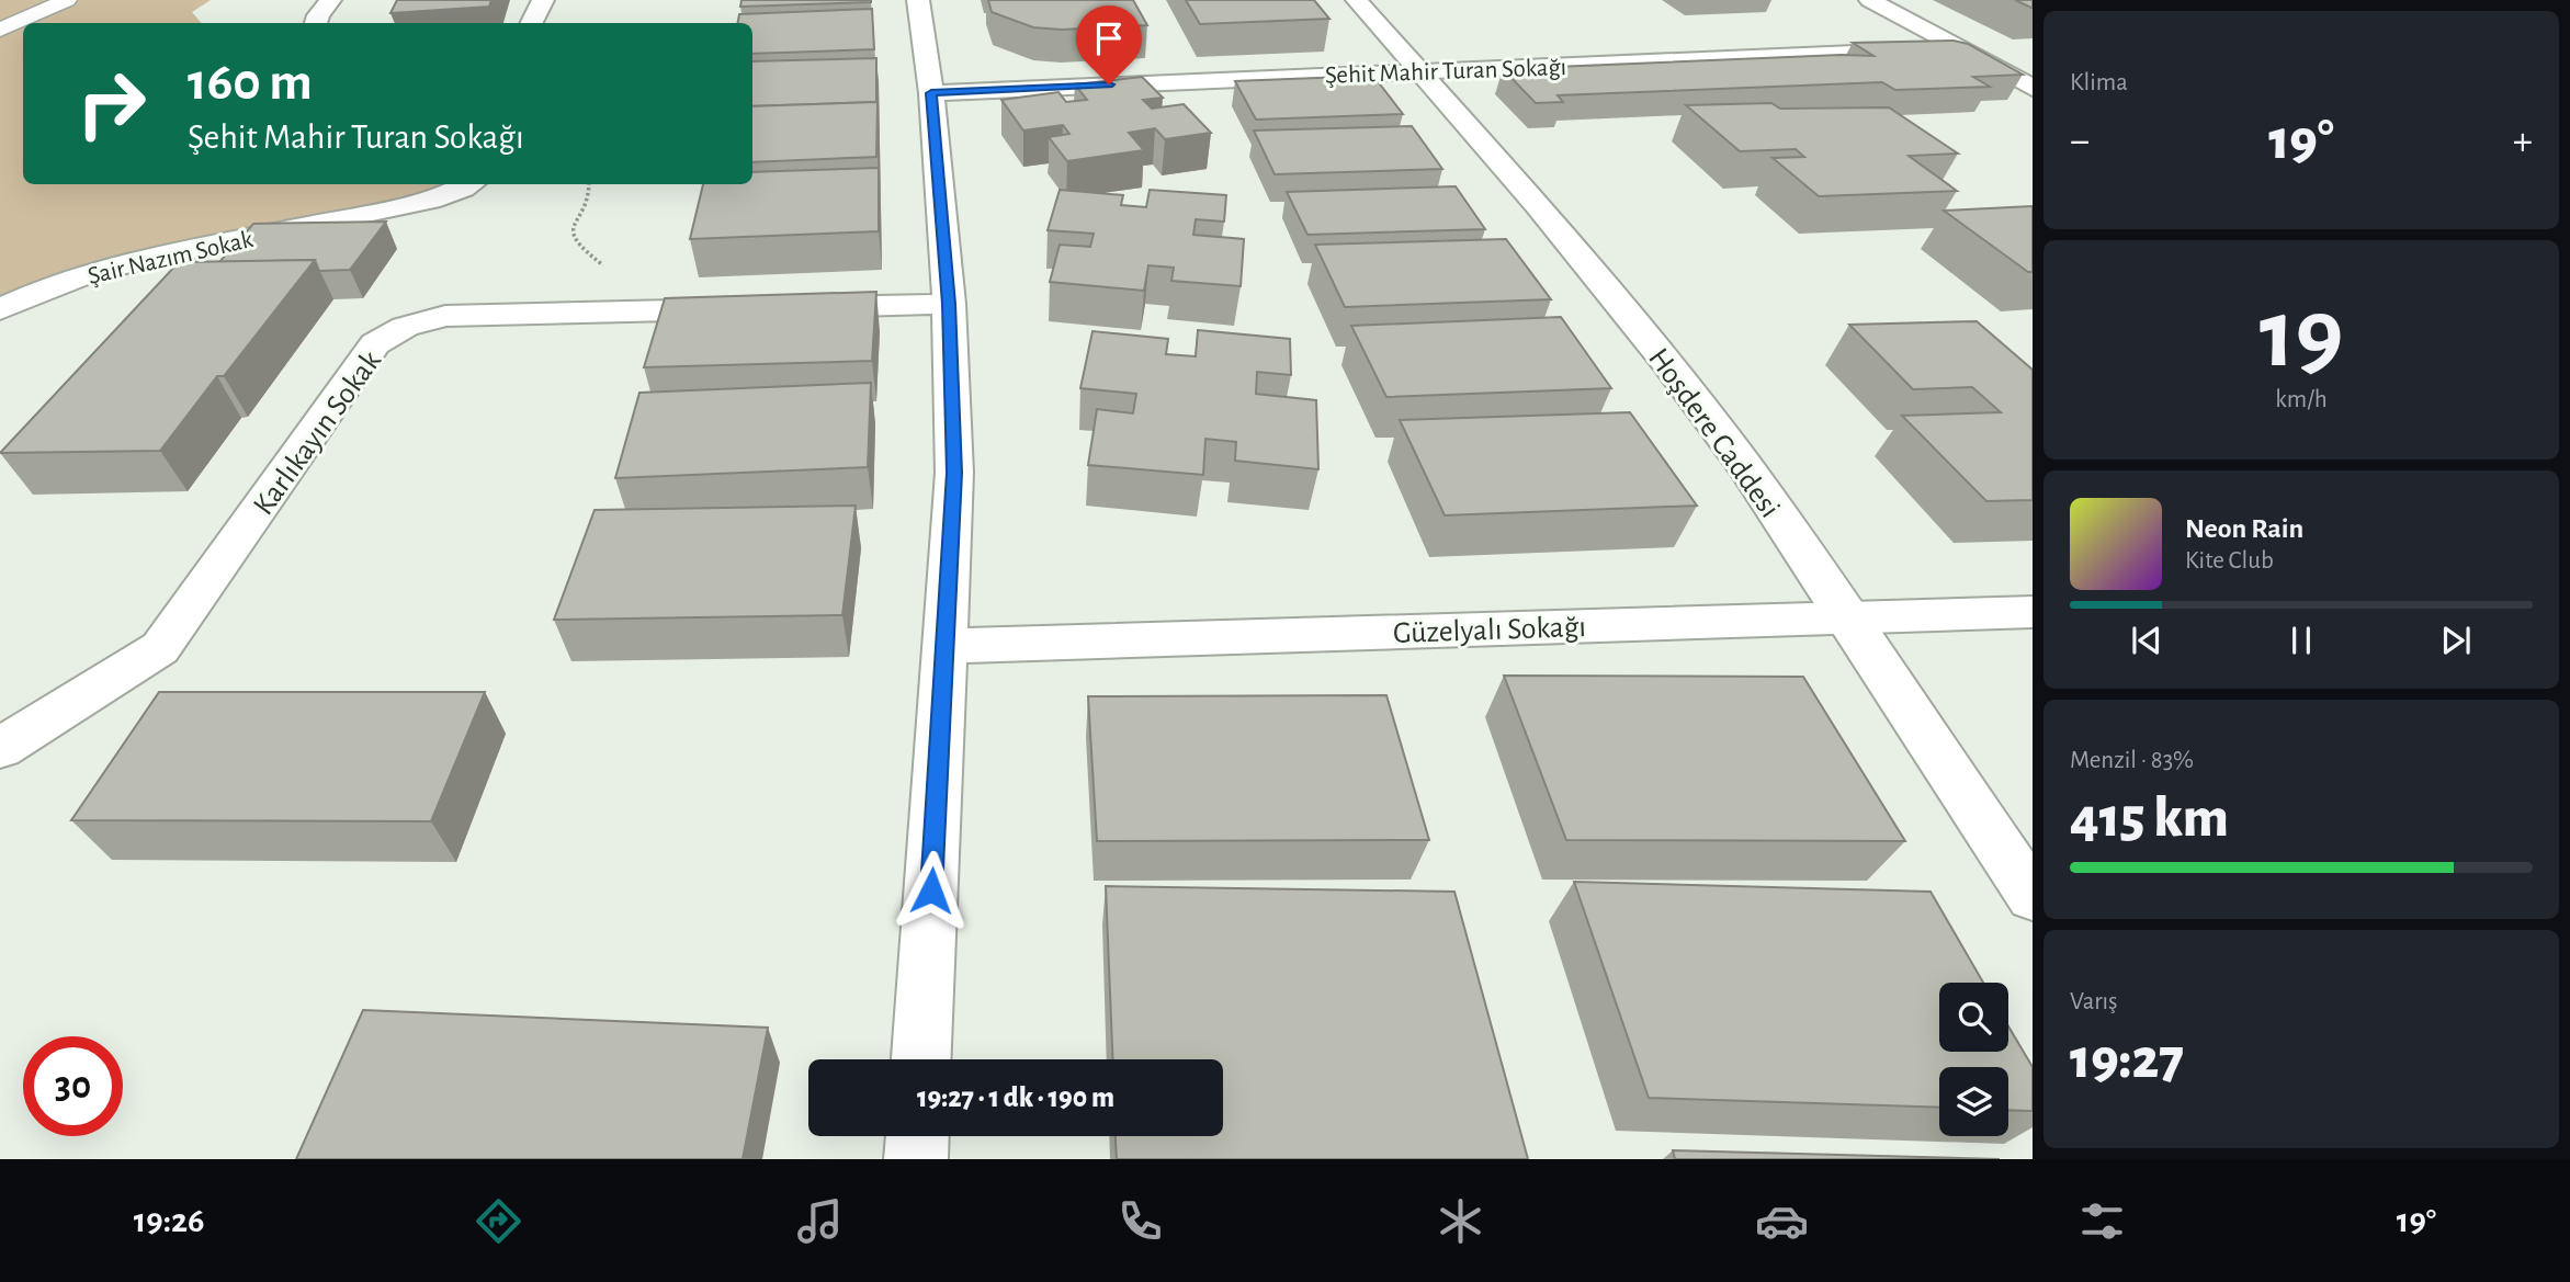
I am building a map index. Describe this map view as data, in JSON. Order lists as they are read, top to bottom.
{
  "streets": {
    "street": [
      "Şehit Mahir Turan Sokağı",
      "Şair Nazım Sokak",
      "Karlıkayın Sokak",
      "Hoşdere Caddesi",
      "Güzelyalı Sokağı"
    ]
  },
  "crossings": [
    ["Şehit Mahir Turan Sokağı", "Hoşdere Caddesi"],
    ["Hoşdere Caddesi", "Güzelyalı Sokağı"]
  ],
  "page": {
    "tile": [
      "Klima",
      ["19", "km/h"],
      ["Menzil · 83%", "415 km"],
      ["Varış", "19:27"]
    ],
    "turn": ["160 m", "Şehit Mahir Turan Sokağı"],
    "heat": ["−", "19°", "+"],
    "song": ["Neon Rain", "Kite Club"],
    "limit": "30",
    "trip": "19:27 · 1 dk · 190 m",
    "tabs": ["19:26", "19°"]
  }
}
